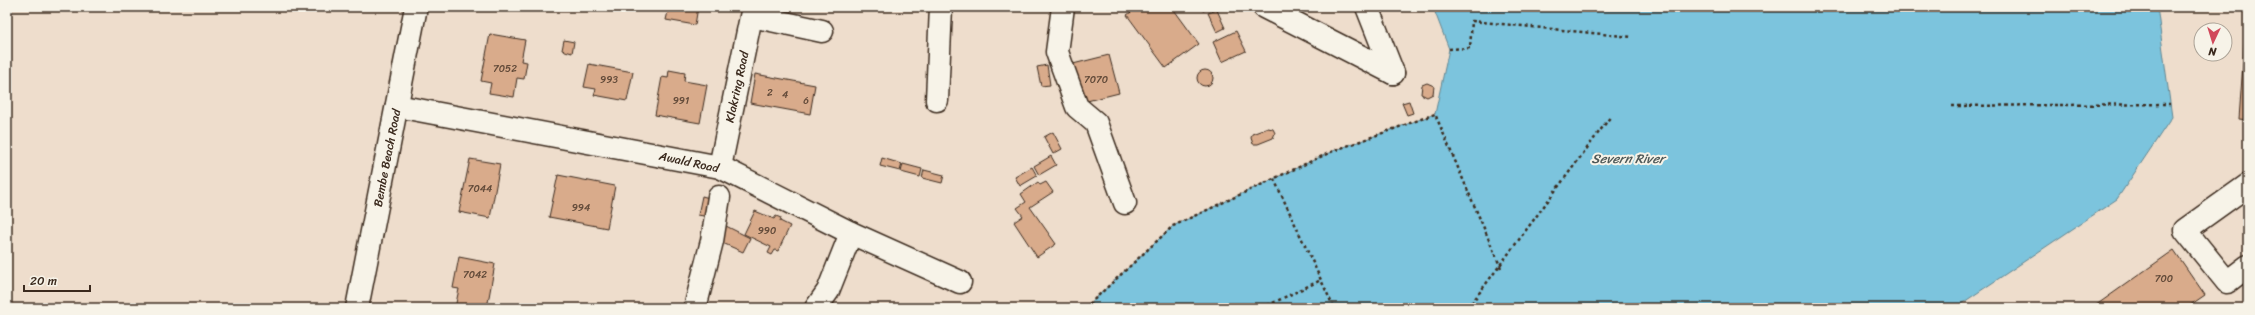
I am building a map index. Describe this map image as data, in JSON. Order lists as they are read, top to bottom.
{
  "streets": {
    "street": ["Klakring Road", "Bembe Beach Road", "Awald Road"]
  },
  "crossings": [
    ["Klakring Road", "Awald Road"],
    ["Bembe Beach Road", "Awald Road"]
  ],
  "water": ["Severn River"],
  "house_numbers": [
    "7052",
    "993",
    "7070",
    "2",
    "4",
    "991",
    "6",
    "7044",
    "994",
    "990",
    "7042",
    "700"
  ],
  "scale_bar": "20 m",
  "north": "bottom"
}
